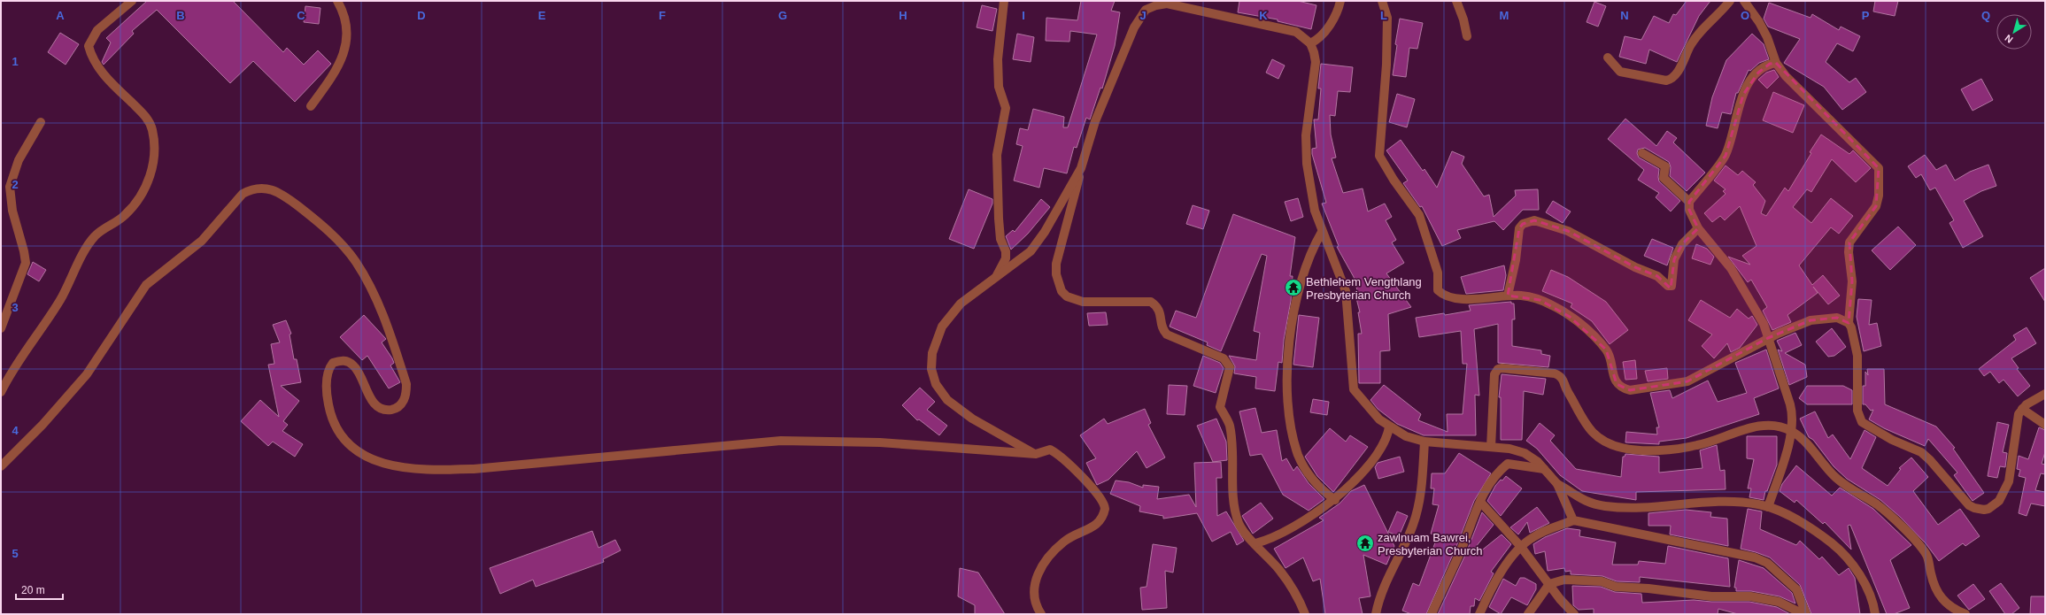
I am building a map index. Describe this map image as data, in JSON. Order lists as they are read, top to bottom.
{
  "places": {
    "temple": ["Bethlehem Vengthlang Presbyterian Church", "zawlnuam Bawrei, Presbyterian Church"]
  },
  "scale_bar": "20 m",
  "north": "bottom left",
  "grid": {
    "columns": [
      "A",
      "B",
      "C",
      "D",
      "E",
      "F",
      "G",
      "H",
      "I",
      "J",
      "K",
      "L",
      "M",
      "N",
      "O",
      "P",
      "Q"
    ],
    "rows": [
      "1",
      "2",
      "3",
      "4",
      "5"
    ]
  }
}
